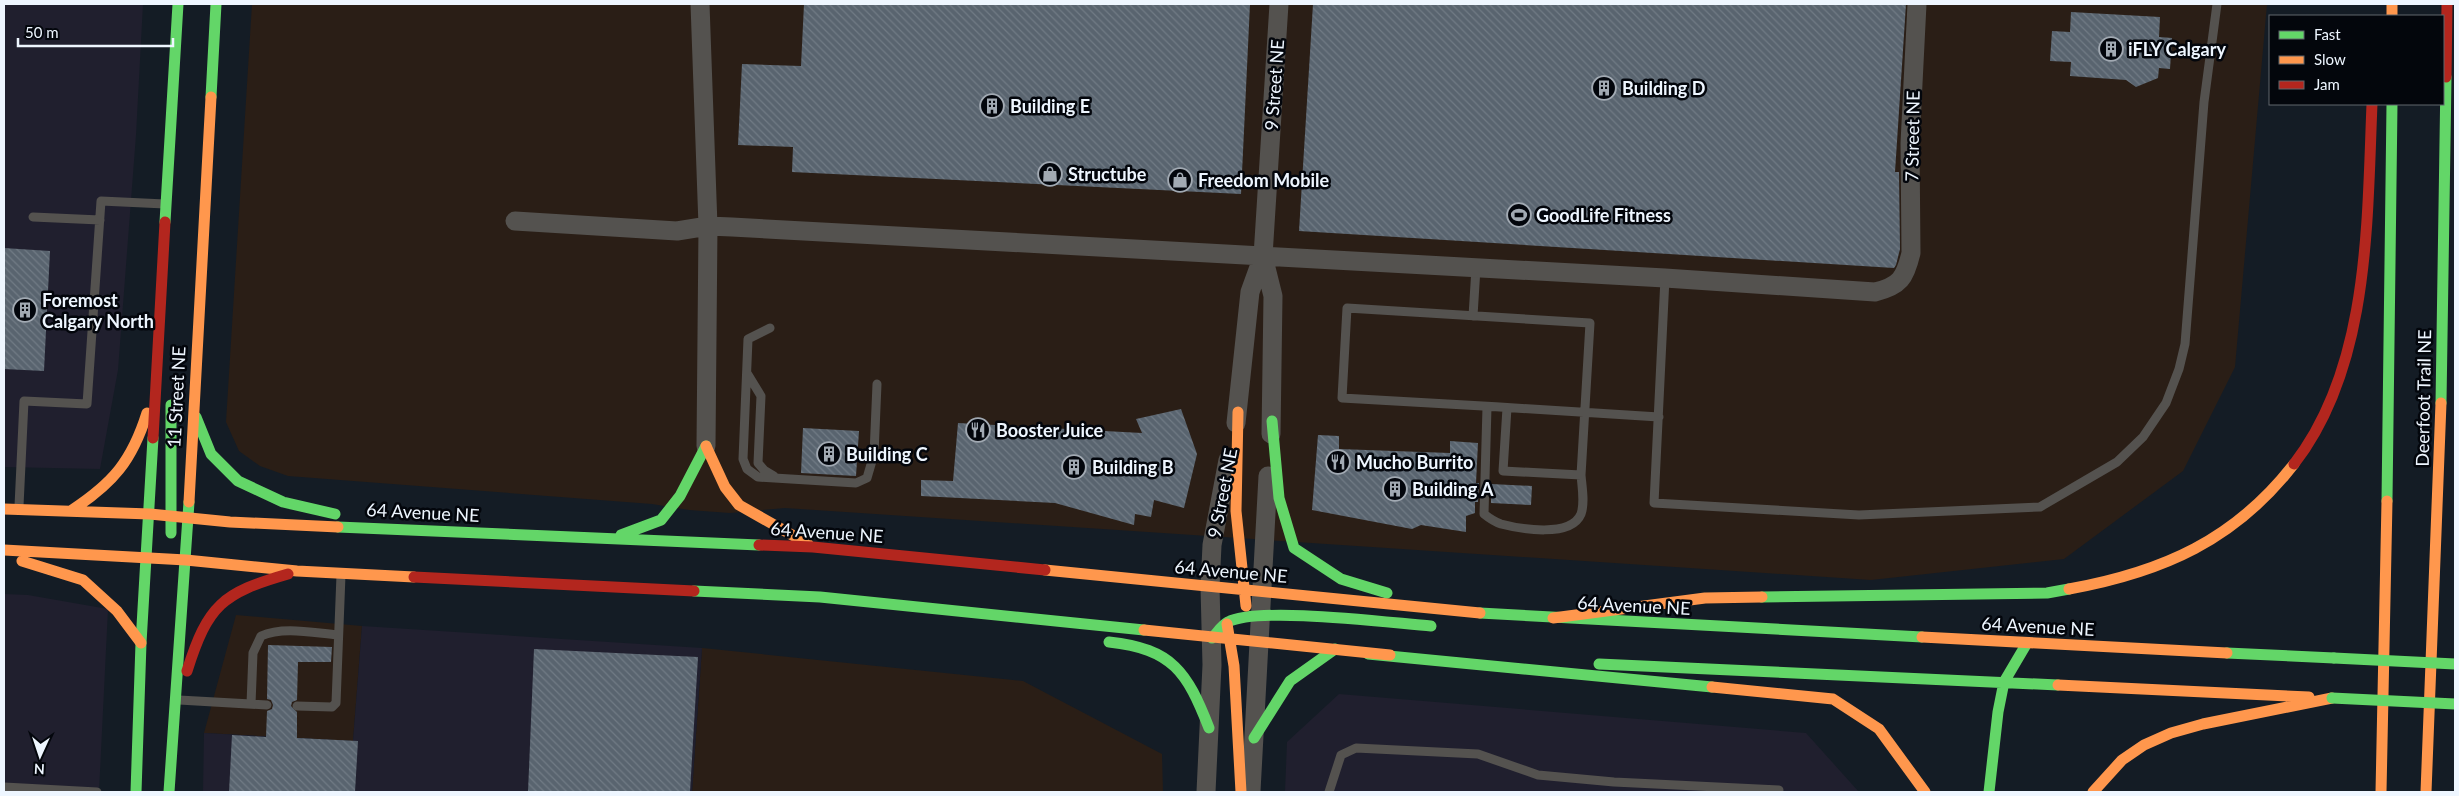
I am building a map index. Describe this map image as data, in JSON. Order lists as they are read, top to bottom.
{
  "streets": {
    "main road": ["11 Street NE", "Deerfoot Trail NE", "64 Avenue NE"],
    "street": ["9 Street NE", "7 Street NE"]
  },
  "crossings": [
    ["9 Street NE", "64 Avenue NE"],
    ["11 Street NE", "64 Avenue NE"]
  ],
  "places": {
    "building": [
      "iFLY Calgary",
      "Building D",
      "Building E",
      "Foremost Calgary North",
      "Building C",
      "Building B",
      "Building A"
    ],
    "shop": ["Structube", "Freedom Mobile"],
    "sports": ["GoodLife Fitness"],
    "restaurant": ["Booster Juice", "Mucho Burrito"]
  },
  "legend": ["Fast", "Slow", "Jam"],
  "scale_bar": "50 m",
  "north": "bottom"
}
